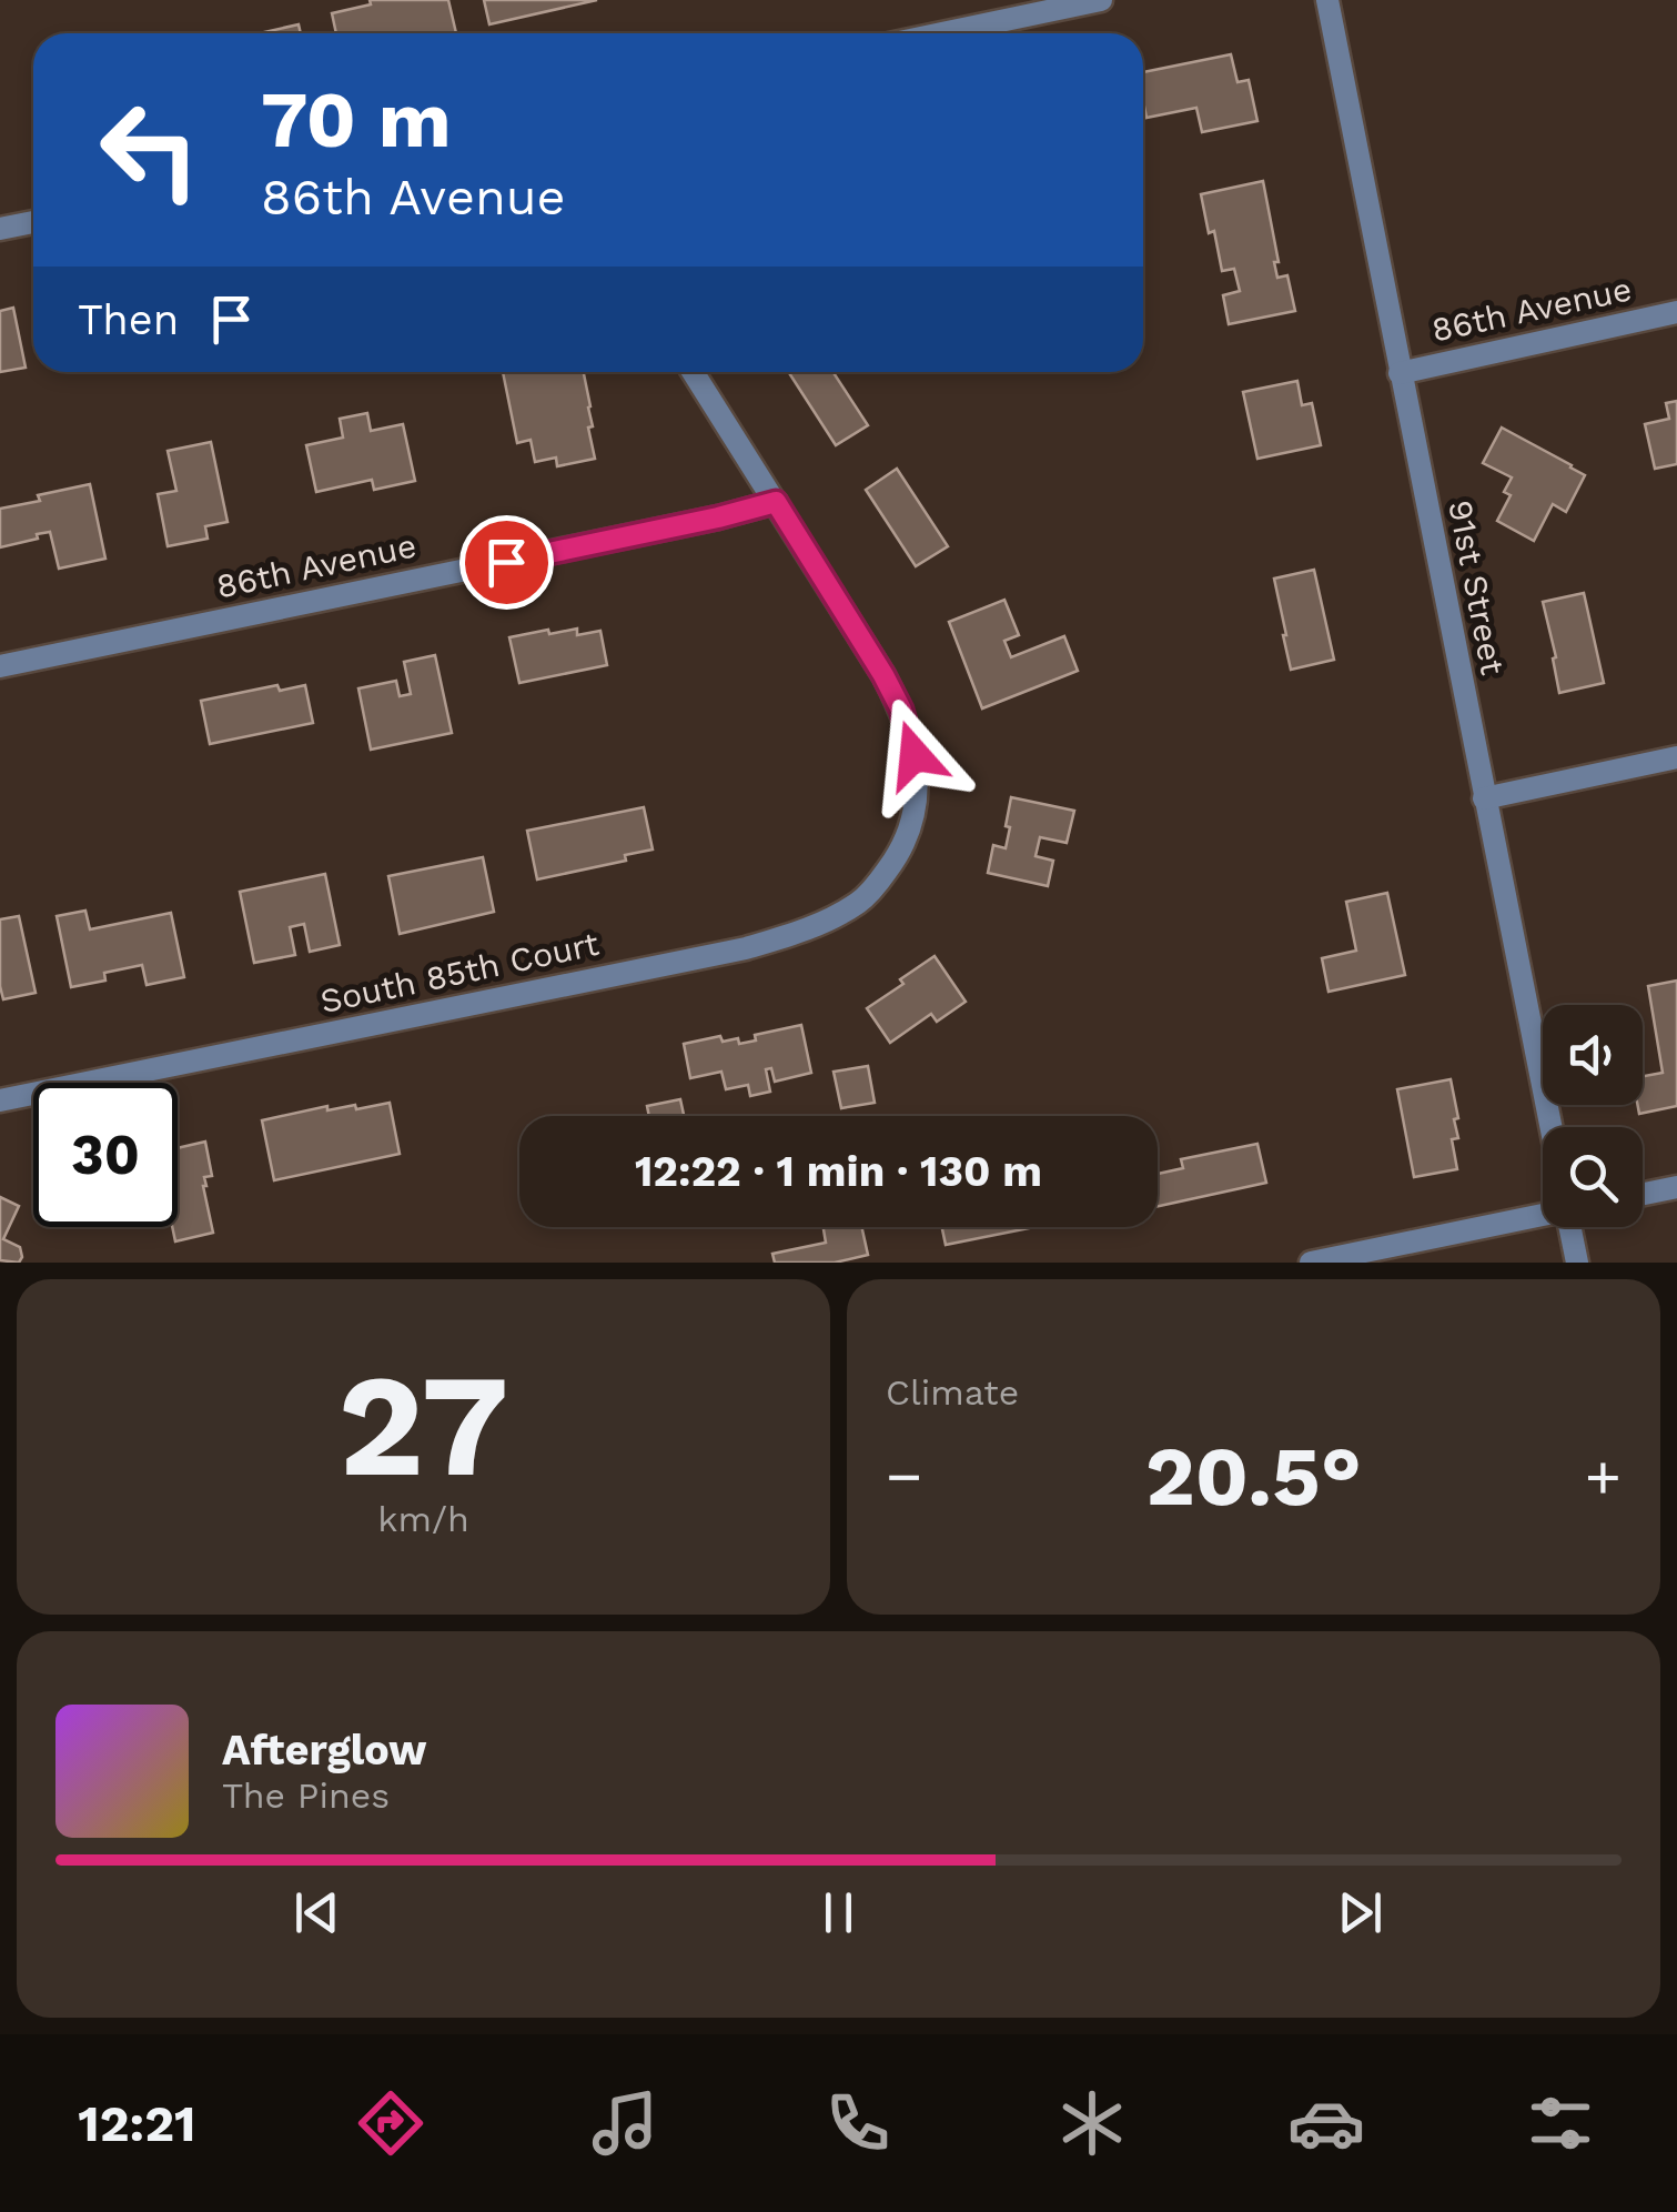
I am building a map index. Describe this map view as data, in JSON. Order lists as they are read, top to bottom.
{
  "streets": {
    "street": ["86th Avenue", "91st Street", "South 85th Court"]
  },
  "crossings": [
    ["86th Avenue", "91st Street"],
    ["86th Avenue", "South 85th Court"]
  ],
  "page": {
    "turn": ["70 m", "86th Avenue"],
    "then": "Then",
    "limit": "30",
    "trip": "12:22 · 1 min · 130 m",
    "tile": [
      ["27", "km/h"],
      "Climate"
    ],
    "heat": ["−", "20.5°", "+"],
    "song": ["Afterglow", "The Pines"],
    "tabs": "12:21"
  }
}
